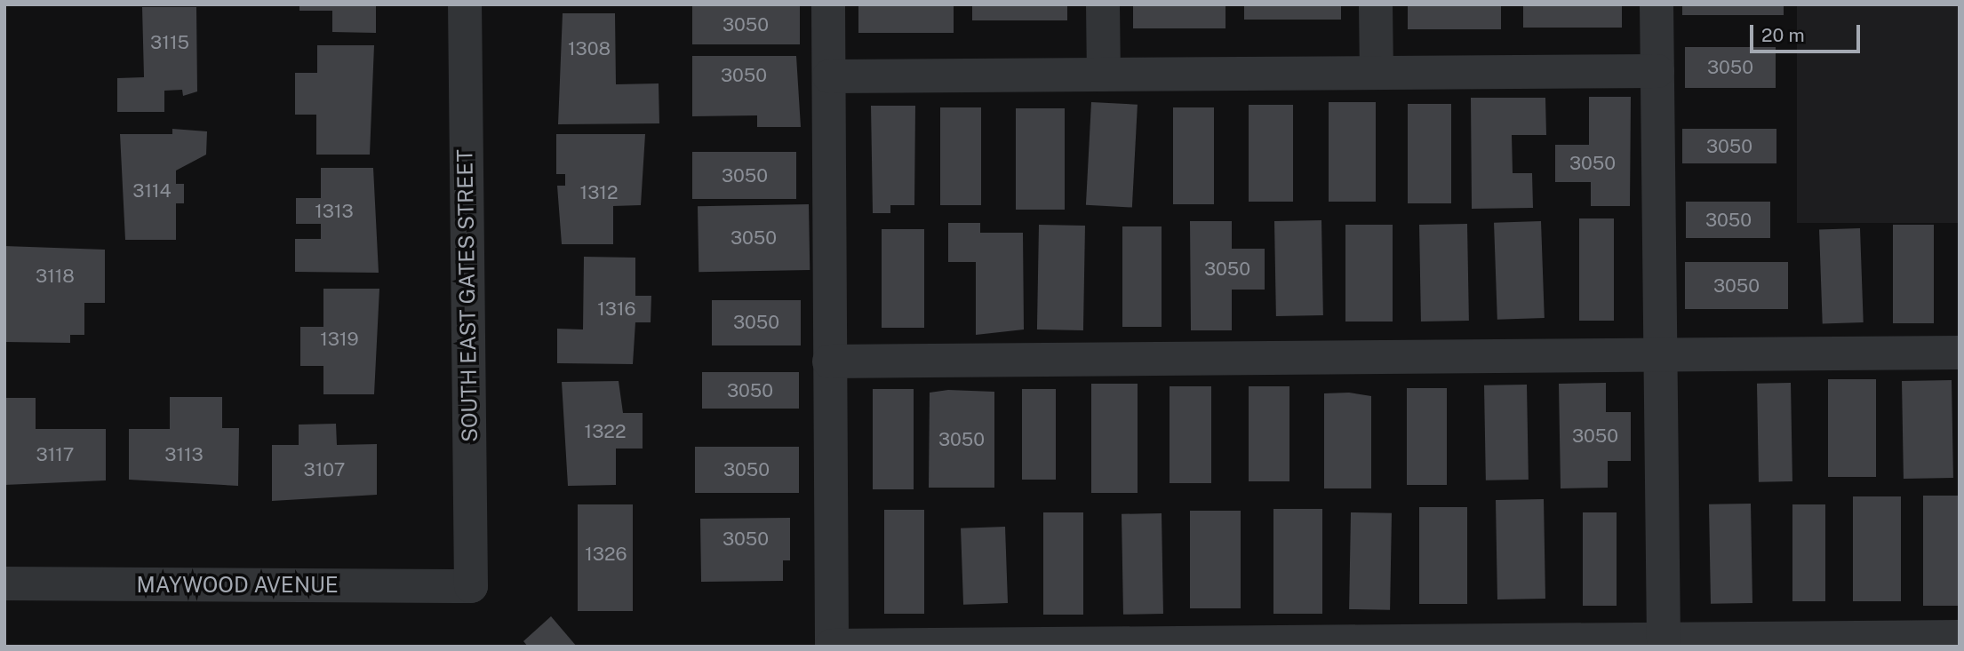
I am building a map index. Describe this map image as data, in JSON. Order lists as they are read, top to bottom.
{
  "streets": {
    "street": ["SOUTH EAST GATES STREET", "MAYWOOD AVENUE"]
  },
  "crossings": [
    ["SOUTH EAST GATES STREET", "MAYWOOD AVENUE"]
  ],
  "house_numbers": [
    "3050",
    "3115",
    "1308",
    "3050",
    "3050",
    "3050",
    "3050",
    "3050",
    "3114",
    "1312",
    "1313",
    "3050",
    "3050",
    "3050",
    "3118",
    "3050",
    "1316",
    "3050",
    "1319",
    "3050",
    "1322",
    "3050",
    "3050",
    "3117",
    "3113",
    "3107",
    "3050",
    "3050",
    "1326"
  ],
  "scale_bar": "20 m"
}
